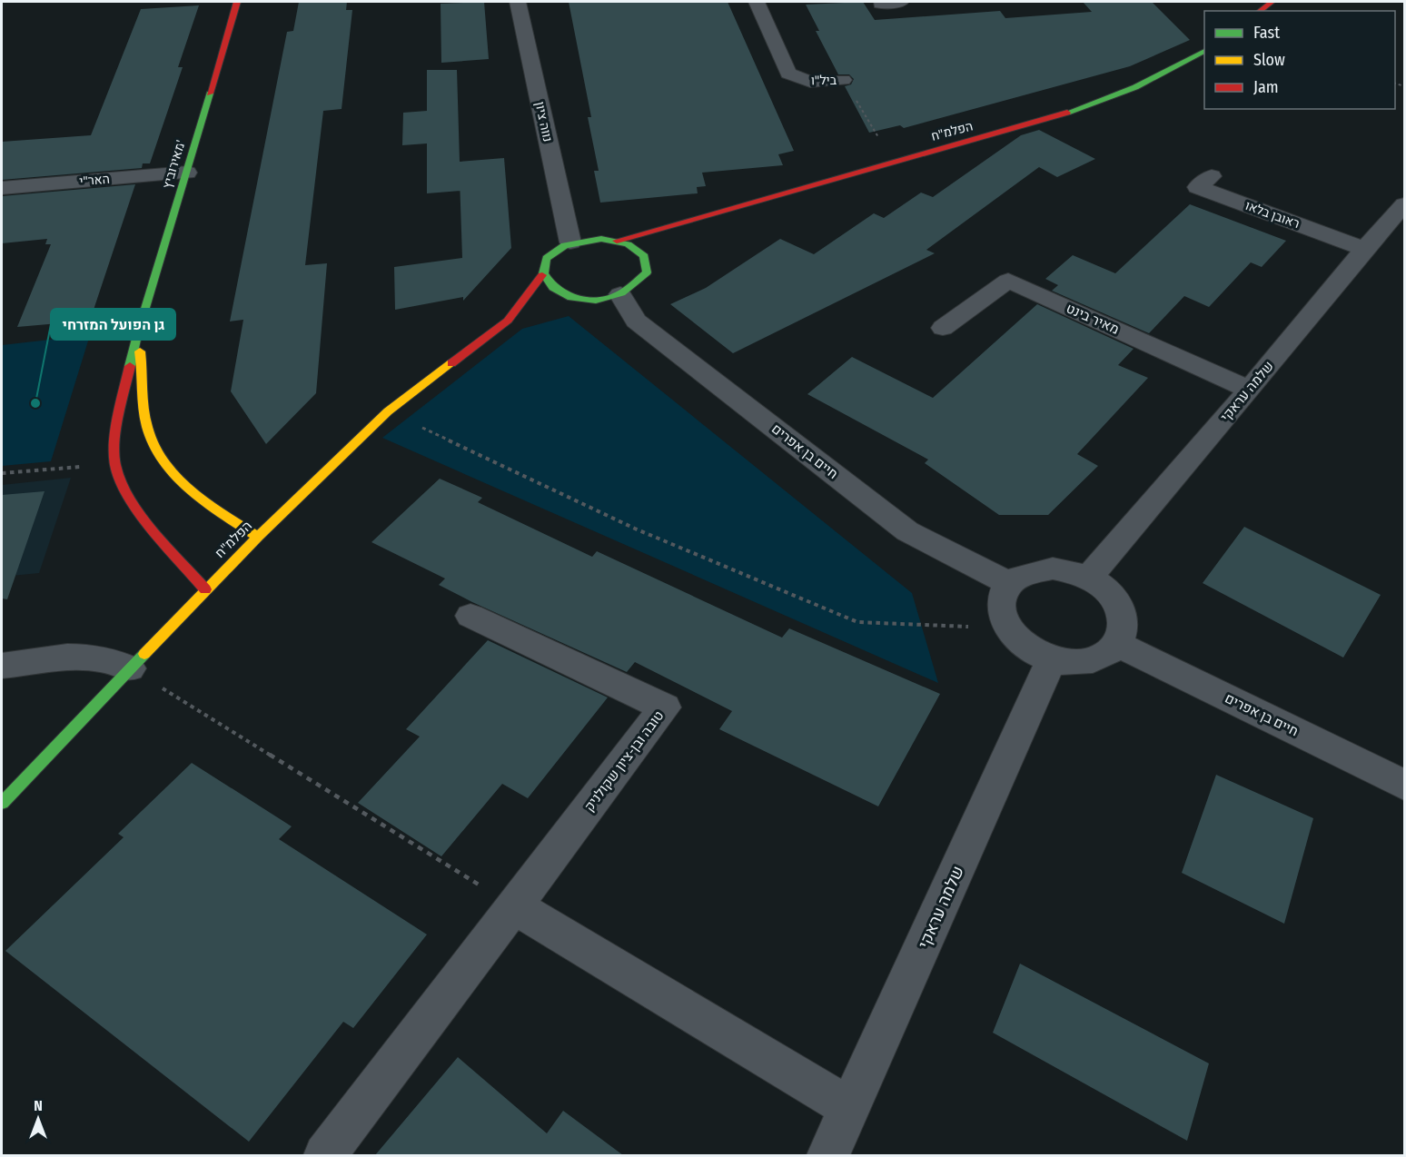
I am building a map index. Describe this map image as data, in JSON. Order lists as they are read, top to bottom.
{
  "streets": {
    "street": [
      "ביל\"ו",
      "נווה ציון",
      "הפלמ\"ח",
      "מאירוביץ'",
      "האר\"י",
      "ראובן בלאו",
      "מאיר בינט",
      "שלמה עראקי",
      "חיים בן אפרים",
      "טובה ובן-ציון שקולניק"
    ]
  },
  "crossings": [
    ["ביל\"ו", "הפלמ\"ח"],
    ["נווה ציון", "הפלמ\"ח"],
    ["נווה ציון", "חיים בן אפרים"],
    ["הפלמ\"ח", "מאירוביץ'"],
    ["הפלמ\"ח", "חיים בן אפרים"],
    ["מאירוביץ'", "האר\"י"],
    ["ראובן בלאו", "שלמה עראקי"],
    ["מאיר בינט", "שלמה עראקי"],
    ["שלמה עראקי", "חיים בן אפרים"]
  ],
  "places": ["גן הפועל המזרחי"],
  "legend": ["Fast", "Slow", "Jam"],
  "north": "top"
}
